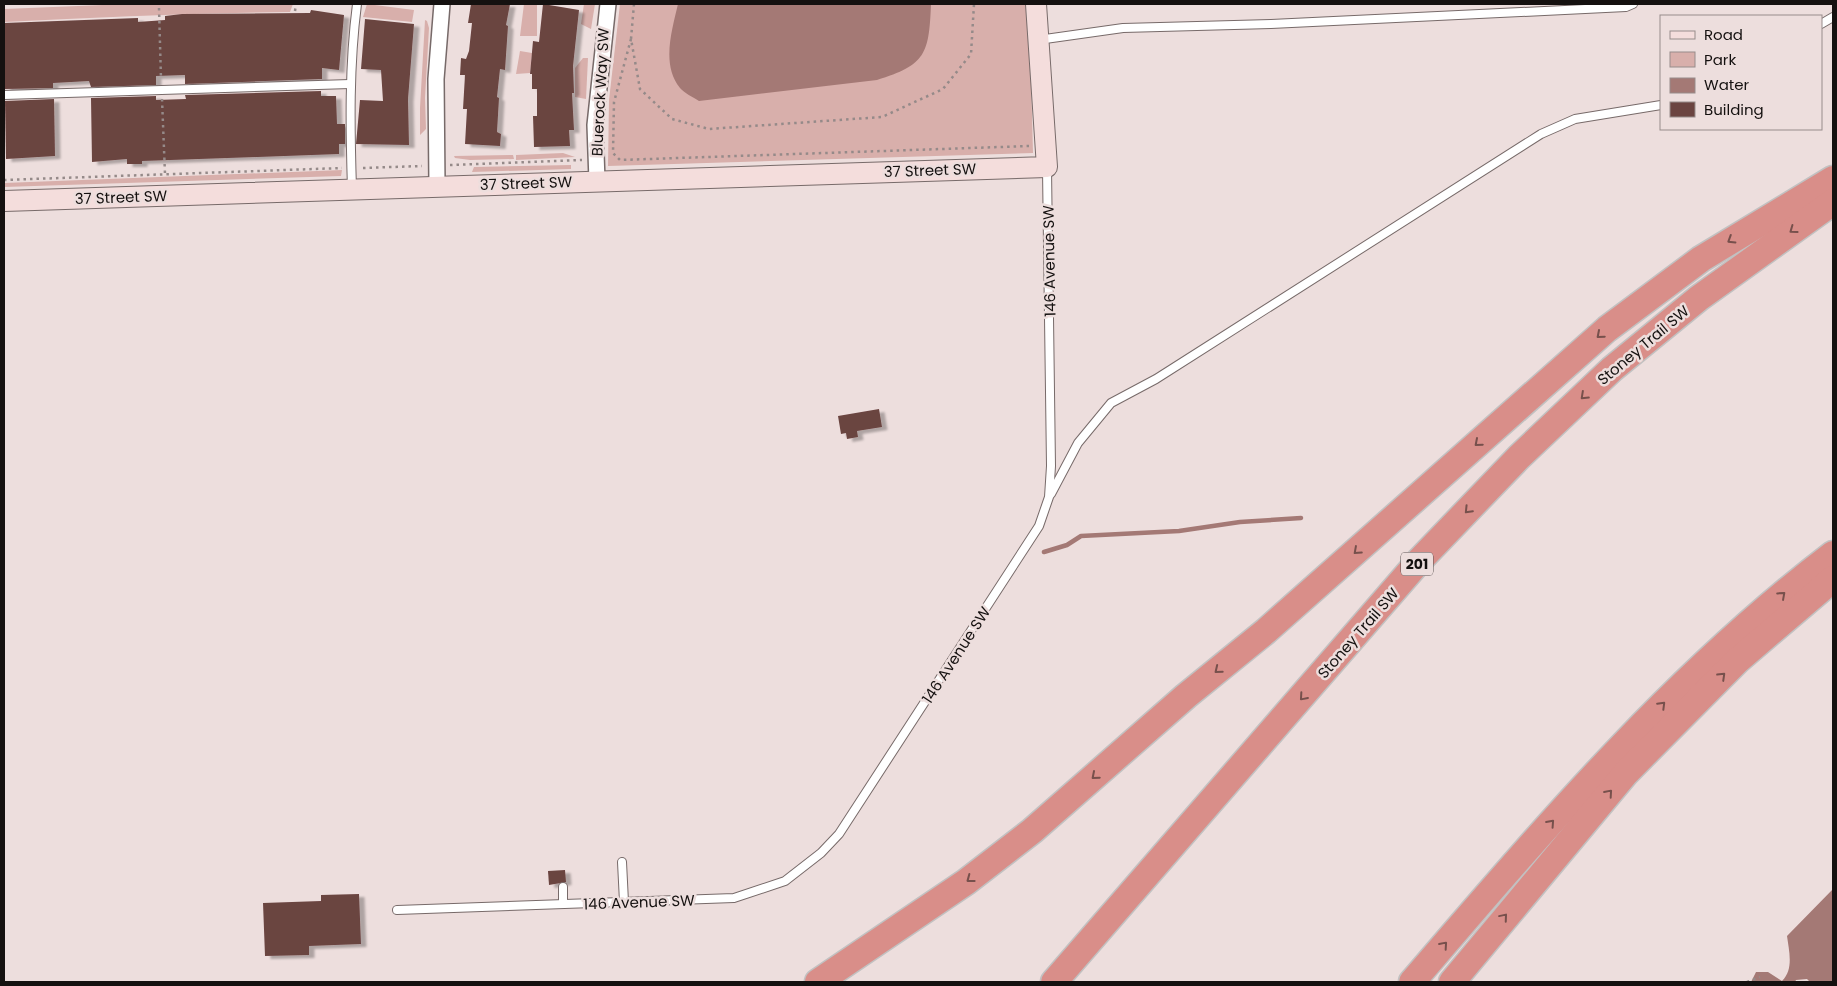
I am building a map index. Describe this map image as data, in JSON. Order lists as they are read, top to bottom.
{
  "streets": {
    "highway": ["Stoney Trail SW", "201"],
    "street": ["Bluerock Way SW", "37 Street SW", "146 Avenue SW"]
  },
  "crossings": [
    ["Bluerock Way SW", "37 Street SW"],
    ["37 Street SW", "146 Avenue SW"]
  ],
  "legend": [
    "Road",
    "Park",
    "Water",
    "Building"
  ]
}
